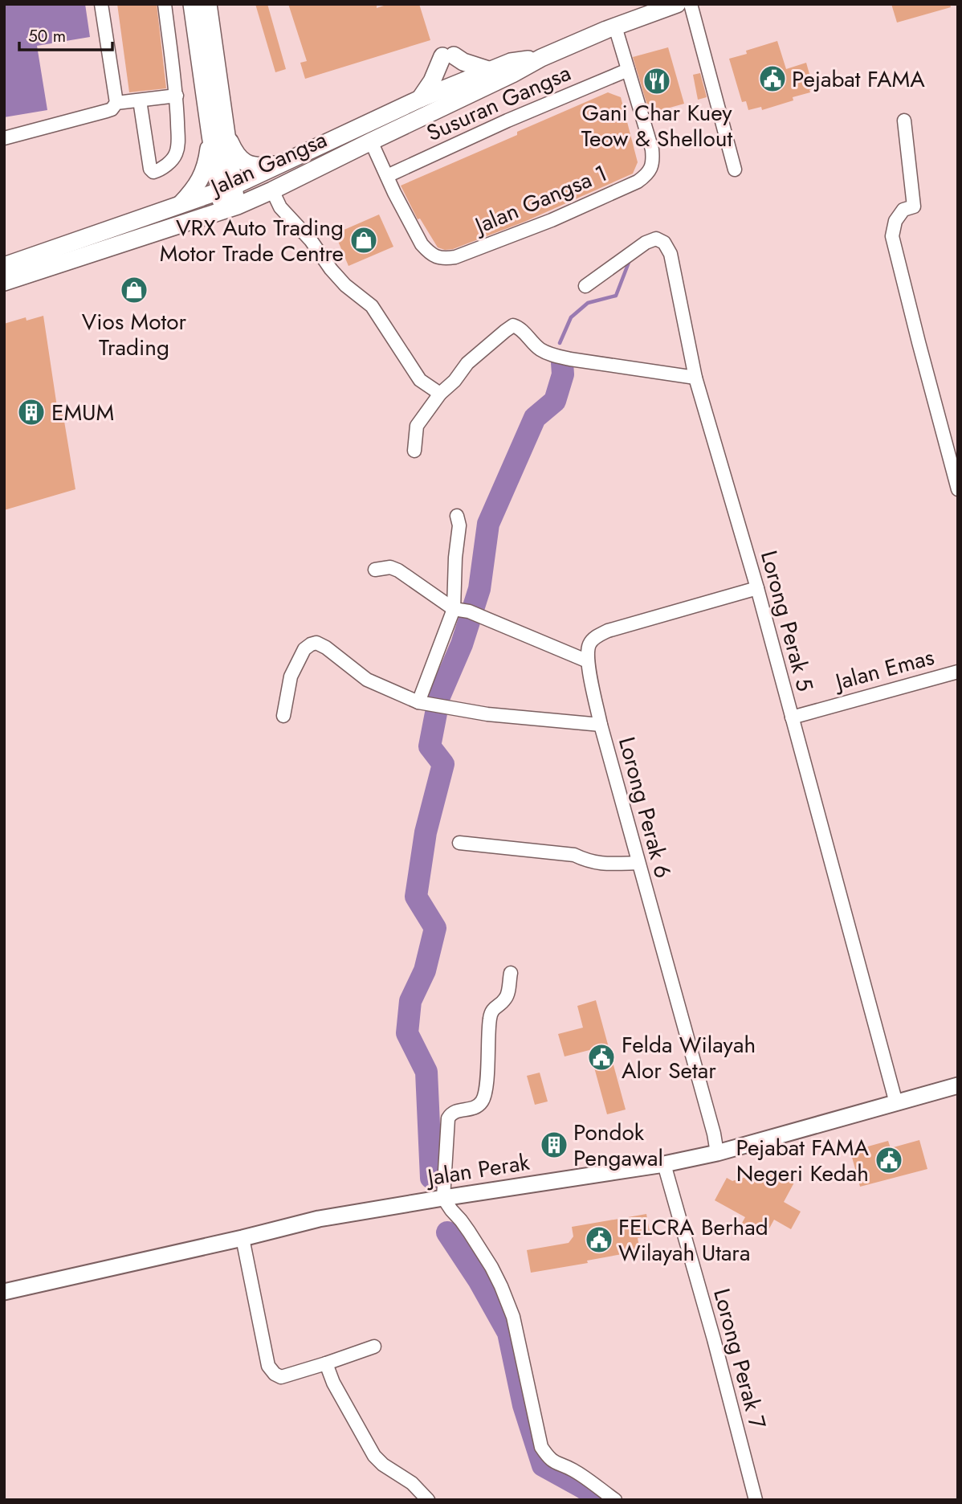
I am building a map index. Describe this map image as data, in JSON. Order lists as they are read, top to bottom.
{
  "streets": {
    "main road": ["Jalan Gangsa"],
    "street": [
      "Susuran Gangsa",
      "Jalan Gangsa 1",
      "Lorong Perak 5",
      "Jalan Emas",
      "Lorong Perak 6",
      "Jalan Perak",
      "Lorong Perak 7"
    ]
  },
  "crossings": [
    ["Susuran Gangsa", "Jalan Gangsa 1"],
    ["Jalan Gangsa", "Jalan Gangsa 1"],
    ["Lorong Perak 5", "Jalan Emas"],
    ["Lorong Perak 5", "Jalan Perak"],
    ["Lorong Perak 6", "Jalan Perak"],
    ["Jalan Perak", "Lorong Perak 7"]
  ],
  "places": {
    "public building": [
      "Pejabat FAMA",
      "Felda Wilayah Alor Setar",
      "Pejabat FAMA Negeri Kedah",
      "FELCRA Berhad Wilayah Utara"
    ],
    "restaurant": ["Gani Char Kuey Teow & Shellout"],
    "shop": ["VRX Auto Trading Motor Trade Centre", "Vios Motor Trading"],
    "building": ["EMUM", "Pondok Pengawal"]
  },
  "scale_bar": "50 m"
}
